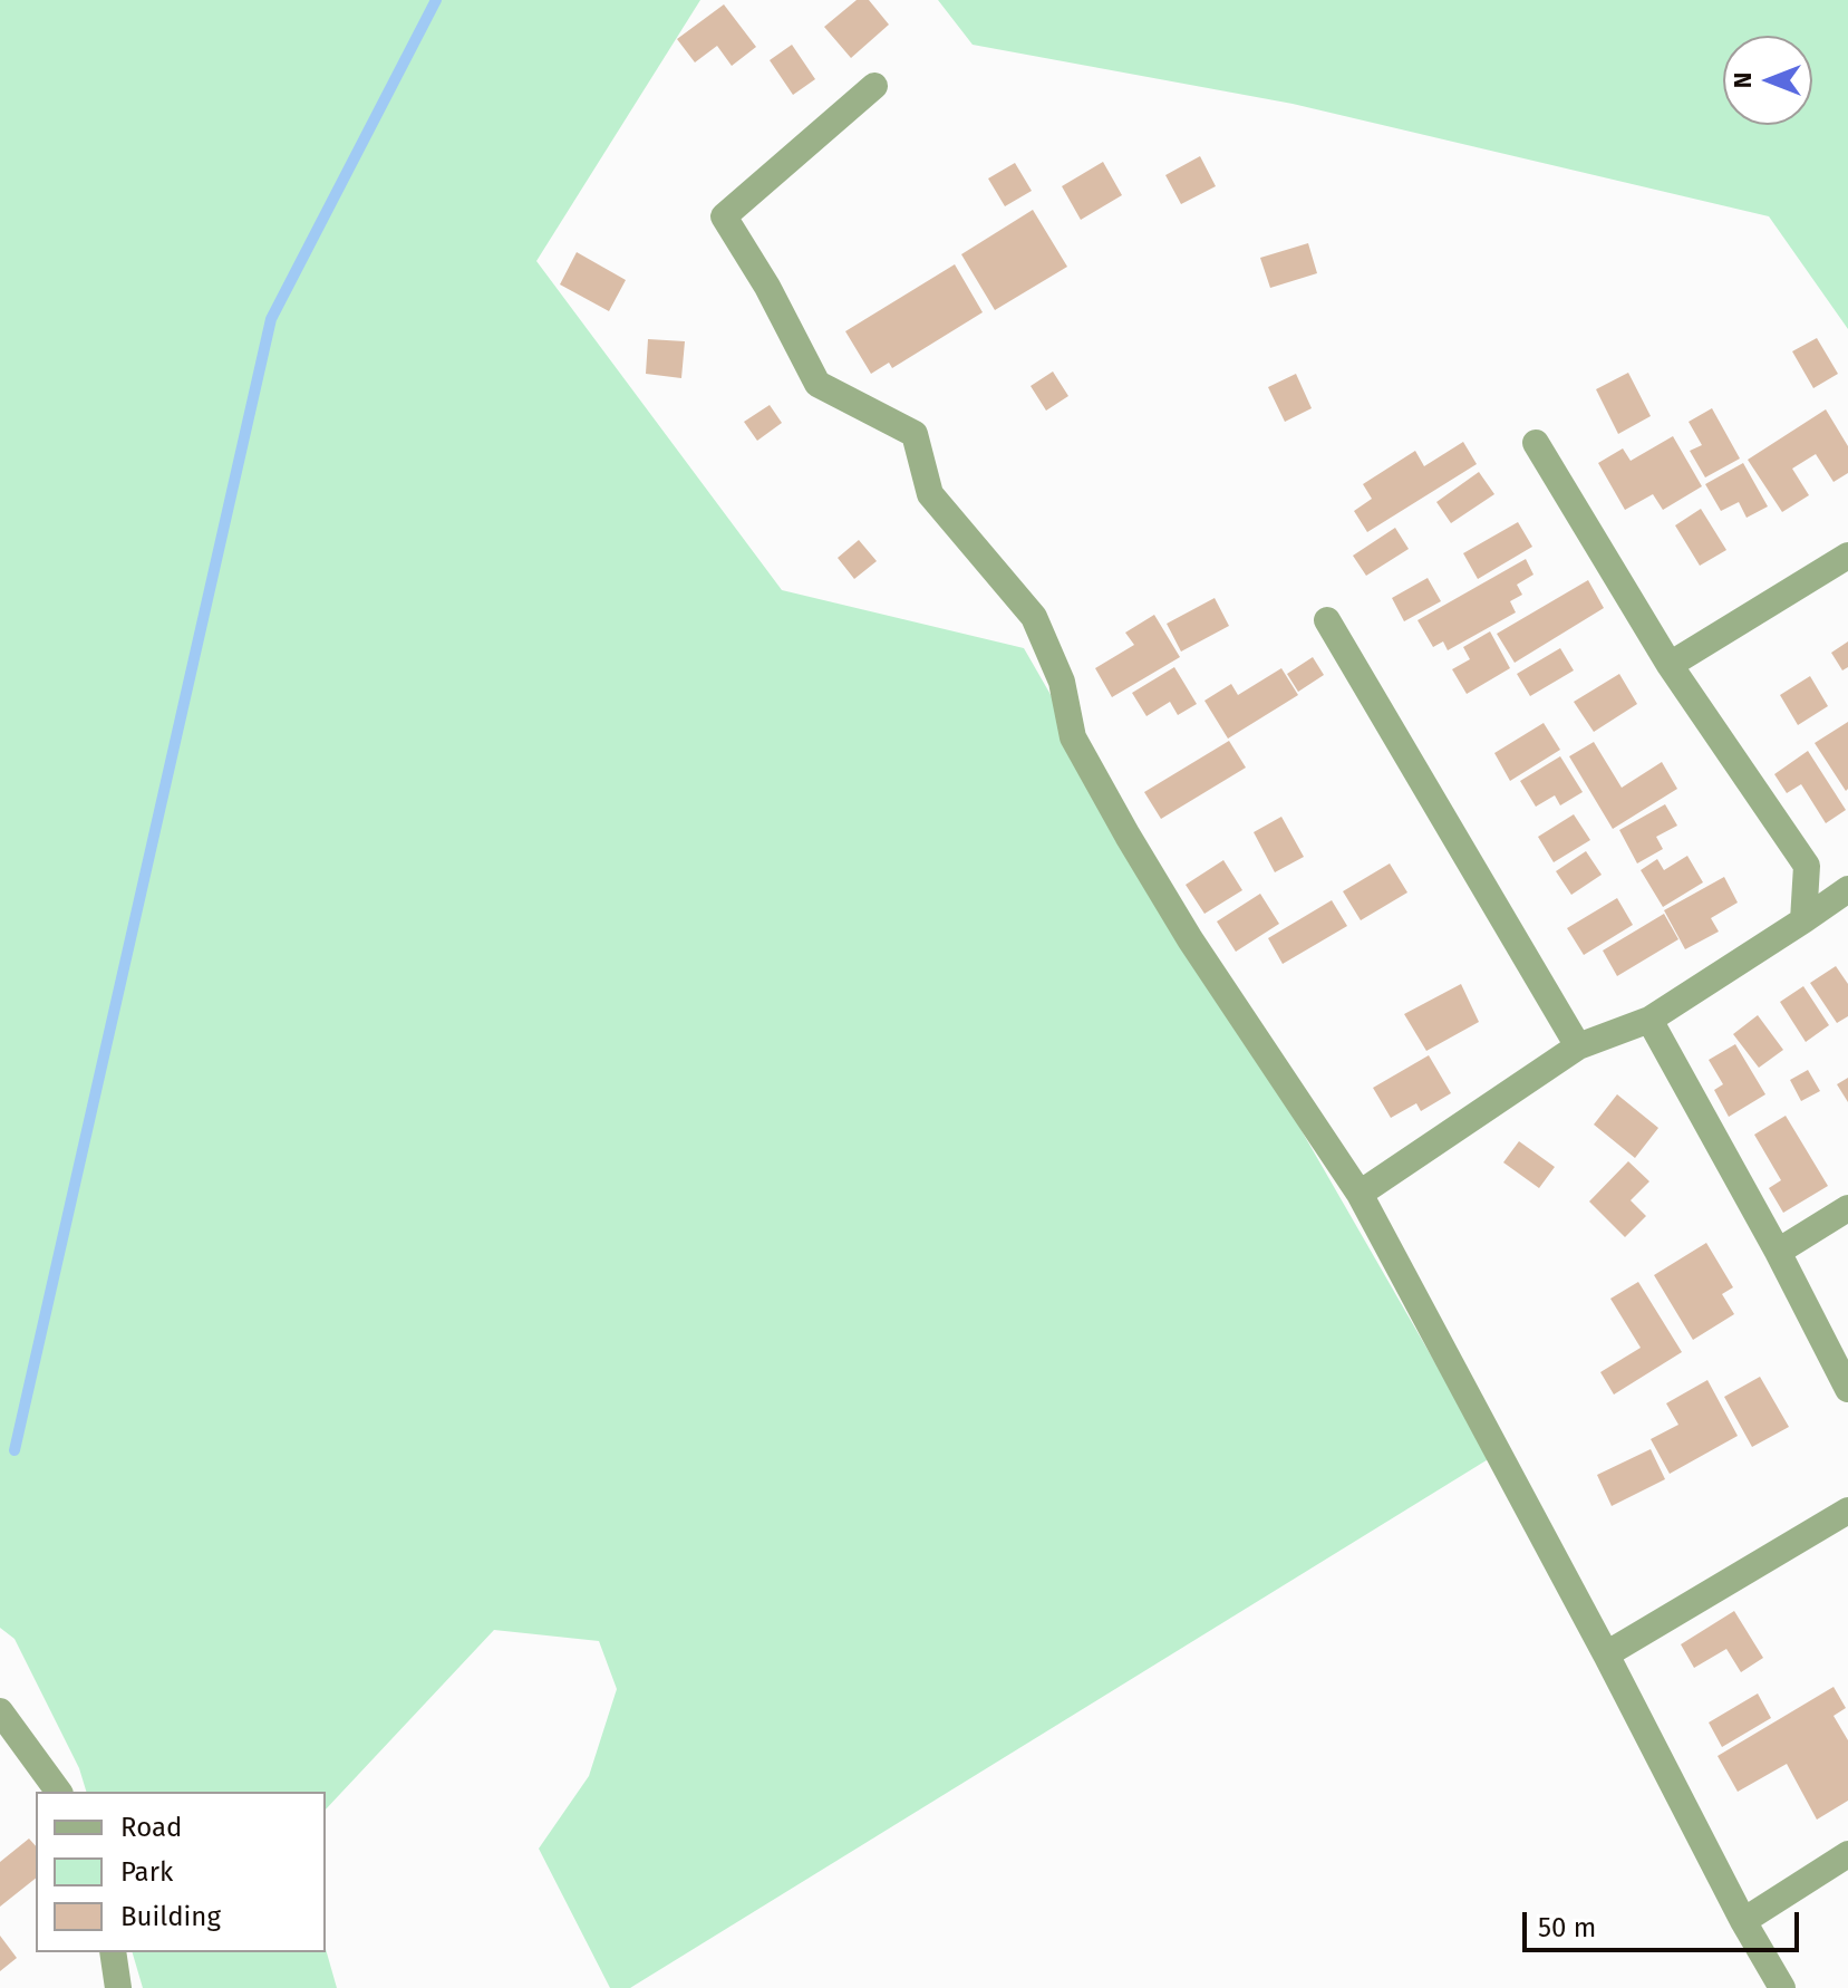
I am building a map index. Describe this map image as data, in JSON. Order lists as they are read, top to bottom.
{
  "legend": ["Road", "Park", "Building"],
  "scale_bar": "50 m",
  "north": "left"
}
